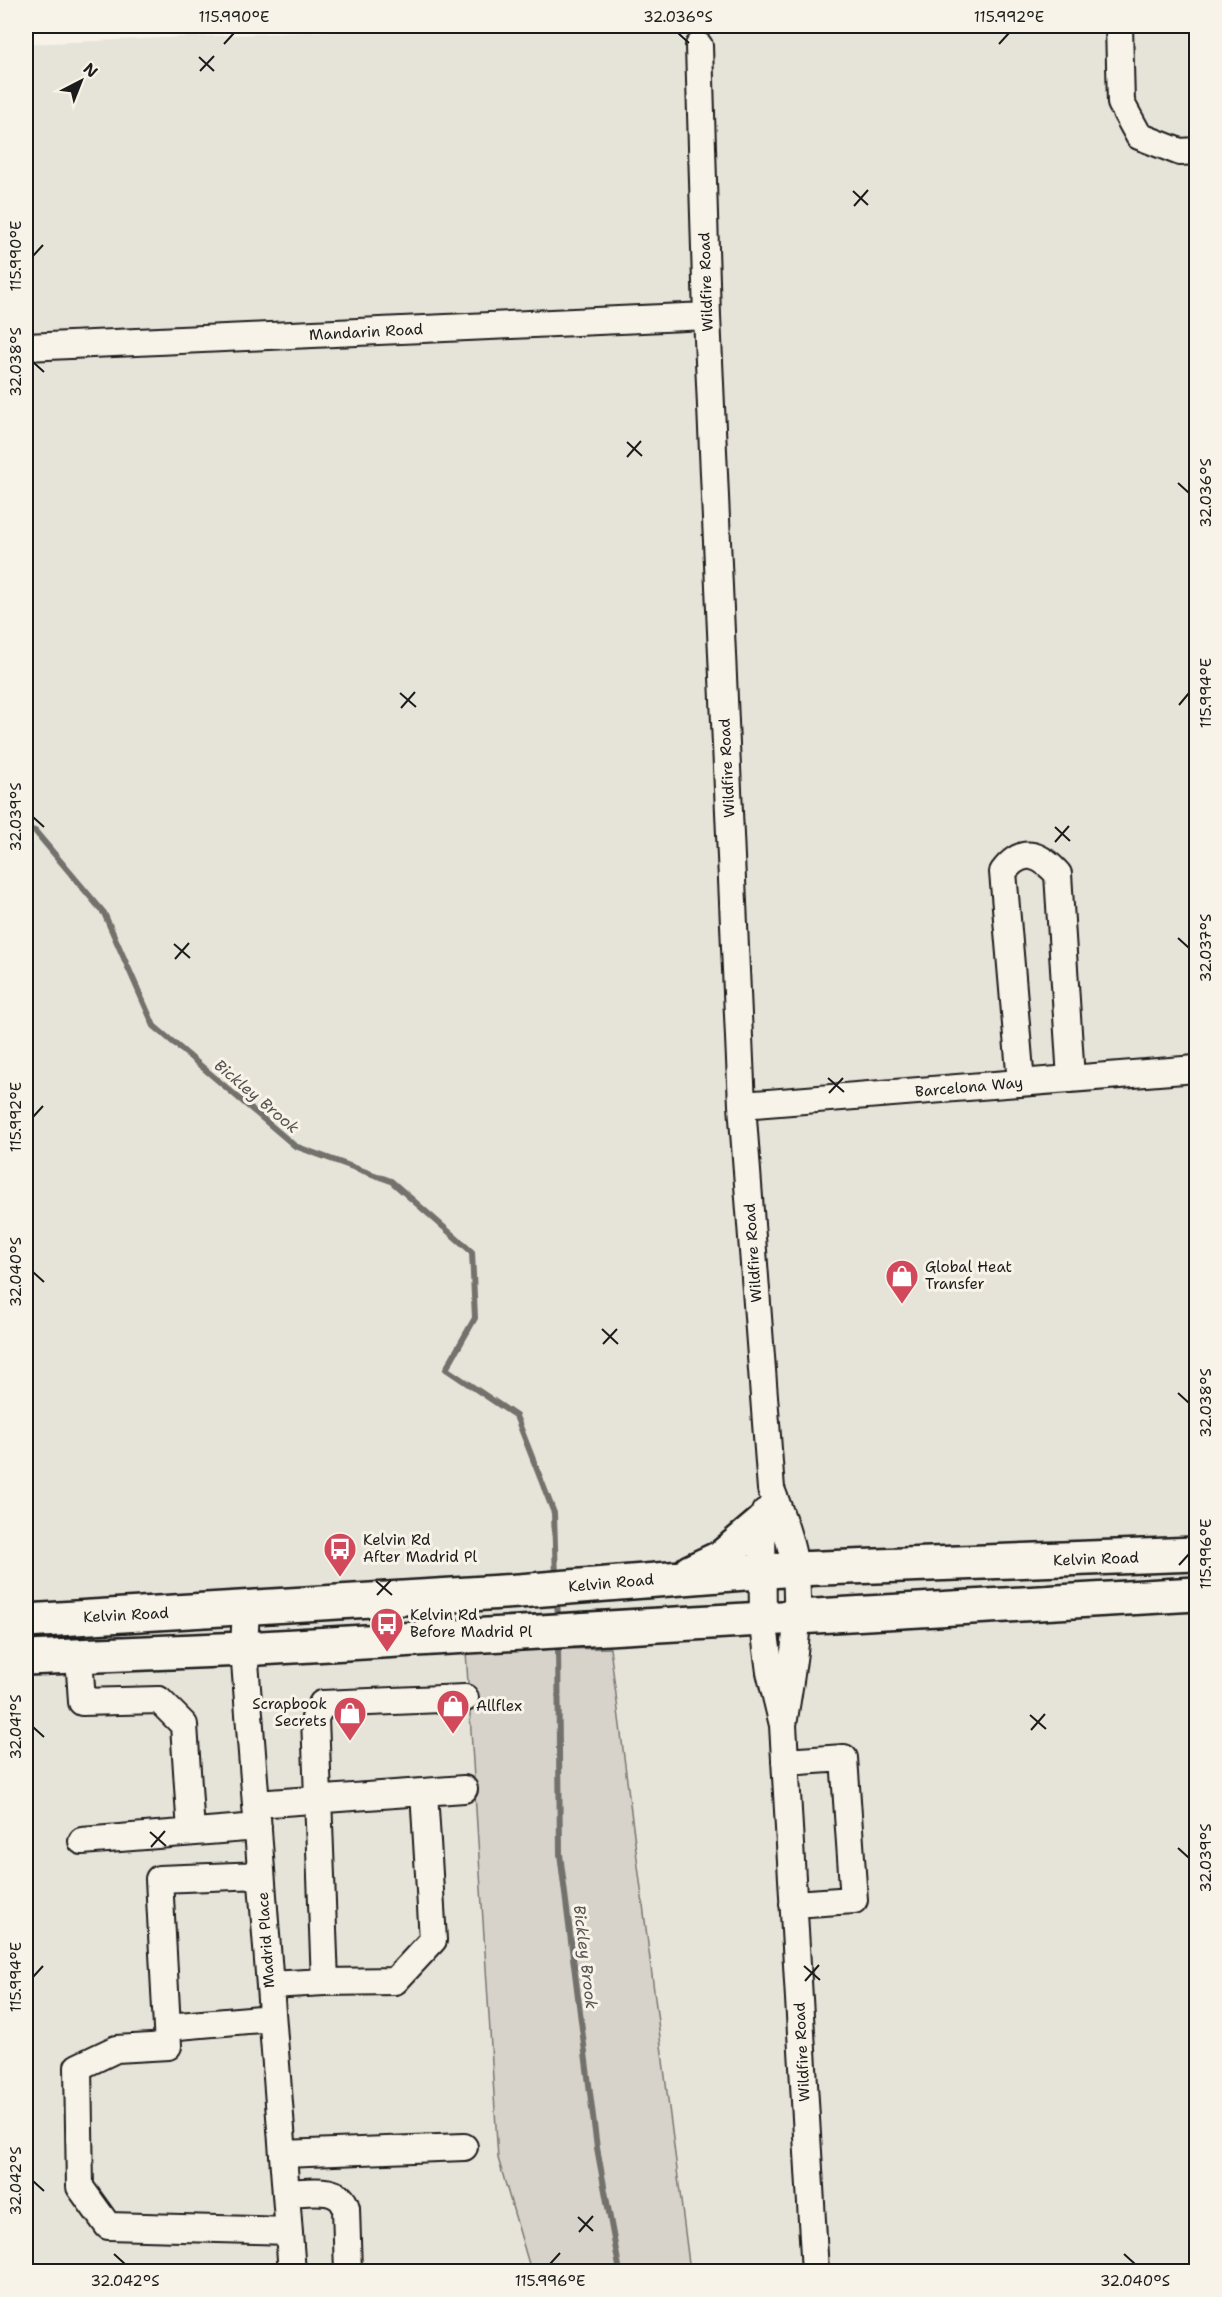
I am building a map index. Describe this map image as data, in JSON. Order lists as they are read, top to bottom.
{
  "streets": {
    "main road": ["Kelvin Road"],
    "street": [
      "Wildfire Road",
      "Mandarin Road",
      "Barcelona Way",
      "Madrid Place"
    ]
  },
  "crossings": [
    ["Wildfire Road", "Mandarin Road"],
    ["Wildfire Road", "Barcelona Way"],
    ["Wildfire Road", "Kelvin Road"],
    ["Kelvin Road", "Madrid Place"]
  ],
  "water": ["Bickley Brook"],
  "places": {
    "shop": ["Global Heat Transfer", "Allflex", "Scrapbook Secrets"],
    "bus stop": ["Kelvin Rd After Madrid Pl", "Kelvin Rd Before Madrid Pl"]
  },
  "north": "top right",
  "coordinates": [
    "115.990°E",
    "32.036°S",
    "115.992°E",
    "32.038°S",
    "115.994°E",
    "32.039°S",
    "32.037°S",
    "32.040°S",
    "115.996°E",
    "32.041°S",
    "32.042°S"
  ]
}
